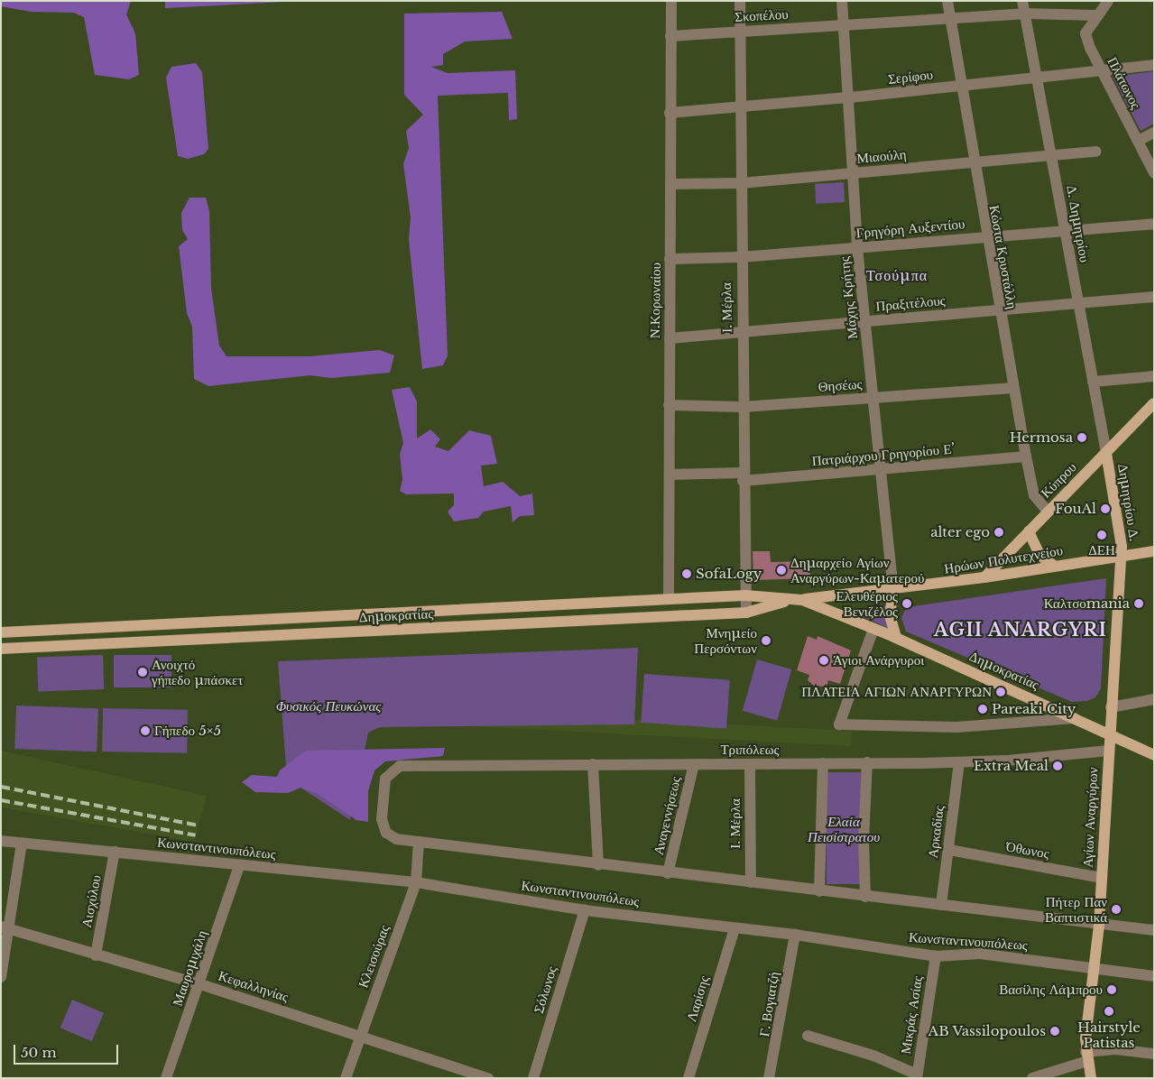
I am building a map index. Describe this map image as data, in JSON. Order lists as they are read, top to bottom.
{
  "streets": {
    "main road": [
      "Κύπρου",
      "Δημητρίου Δ.",
      "Ηρώων Πολυτεχνείου",
      "Δημοκρατίας",
      "Αγίων Αναργύρων"
    ],
    "street": [
      "Σκοπέλου",
      "Σερίφου",
      "Πλάτωνος",
      "Μιαούλη",
      "Δ. Δημητρίου",
      "Γρηγόρη Αυξεντίου",
      "Κώστα Κρυστάλλη",
      "Μάχης Κρήτης",
      "Ν.Κορωναίου",
      "Πραξιτέλους",
      "Ι. Μέρλα",
      "Θησέως",
      "Πατριάρχου Γρηγορίου Ε’",
      "Τριπόλεως",
      "Αναγεννήσεως",
      "Αρκαδίας",
      "Κωνσταντινουπόλεως",
      "Όθωνος",
      "Αισχύλου",
      "Κλεισούρας",
      "Μαυρομιχάλη",
      "Κεφαλληνίας",
      "Σόλωνος",
      "Λαρίσης",
      "Γ. Βογιατζή",
      "Μικράς Ασίας"
    ]
  },
  "crossings": [
    ["Σκοπέλου", "Πλάτωνος"],
    ["Σκοπέλου", "Δ. Δημητρίου"],
    ["Σκοπέλου", "Κώστα Κρυστάλλη"],
    ["Σκοπέλου", "Μάχης Κρήτης"],
    ["Σκοπέλου", "Ν.Κορωναίου"],
    ["Σκοπέλου", "Ι. Μέρλα"],
    ["Σερίφου", "Πλάτωνος"],
    ["Σερίφου", "Δ. Δημητρίου"],
    ["Σερίφου", "Κώστα Κρυστάλλη"],
    ["Σερίφου", "Μάχης Κρήτης"],
    ["Σερίφου", "Ν.Κορωναίου"],
    ["Σερίφου", "Ι. Μέρλα"],
    ["Μιαούλη", "Δ. Δημητρίου"],
    ["Μιαούλη", "Κώστα Κρυστάλλη"],
    ["Μιαούλη", "Μάχης Κρήτης"],
    ["Μιαούλη", "Ν.Κορωναίου"],
    ["Μιαούλη", "Ι. Μέρλα"],
    ["Δ. Δημητρίου", "Γρηγόρη Αυξεντίου"],
    ["Δ. Δημητρίου", "Πραξιτέλους"],
    ["Δ. Δημητρίου", "Κύπρου"],
    ["Δ. Δημητρίου", "Δημητρίου Δ."],
    ["Γρηγόρη Αυξεντίου", "Κώστα Κρυστάλλη"],
    ["Γρηγόρη Αυξεντίου", "Μάχης Κρήτης"],
    ["Γρηγόρη Αυξεντίου", "Ν.Κορωναίου"],
    ["Γρηγόρη Αυξεντίου", "Ι. Μέρλα"],
    ["Κώστα Κρυστάλλη", "Πραξιτέλους"],
    ["Κώστα Κρυστάλλη", "Θησέως"],
    ["Κώστα Κρυστάλλη", "Πατριάρχου Γρηγορίου Ε’"],
    ["Κώστα Κρυστάλλη", "Κύπρου"],
    ["Μάχης Κρήτης", "Πραξιτέλους"],
    ["Μάχης Κρήτης", "Θησέως"],
    ["Μάχης Κρήτης", "Πατριάρχου Γρηγορίου Ε’"],
    ["Μάχης Κρήτης", "Ηρώων Πολυτεχνείου"],
    ["Ν.Κορωναίου", "Πραξιτέλους"],
    ["Ν.Κορωναίου", "Θησέως"],
    ["Ν.Κορωναίου", "Πατριάρχου Γρηγορίου Ε’"],
    ["Ν.Κορωναίου", "Δημοκρατίας"],
    ["Πραξιτέλους", "Ι. Μέρλα"],
    ["Ι. Μέρλα", "Θησέως"],
    ["Ι. Μέρλα", "Πατριάρχου Γρηγορίου Ε’"],
    ["Ι. Μέρλα", "Δημοκρατίας"],
    ["Ι. Μέρλα", "Τριπόλεως"],
    ["Κύπρου", "Δημητρίου Δ."],
    ["Κύπρου", "Ηρώων Πολυτεχνείου"],
    ["Δημητρίου Δ.", "Ηρώων Πολυτεχνείου"],
    ["Δημητρίου Δ.", "Αγίων Αναργύρων"],
    ["Ηρώων Πολυτεχνείου", "Δημοκρατίας"],
    ["Ηρώων Πολυτεχνείου", "Αγίων Αναργύρων"],
    ["Δημοκρατίας", "Αγίων Αναργύρων"],
    ["Τριπόλεως", "Αναγεννήσεως"],
    ["Τριπόλεως", "Αγίων Αναργύρων"],
    ["Τριπόλεως", "Αρκαδίας"],
    ["Τριπόλεως", "Κλεισούρας"],
    ["Αγίων Αναργύρων", "Κωνσταντινουπόλεως"],
    ["Αγίων Αναργύρων", "Όθωνος"],
    ["Αρκαδίας", "Όθωνος"],
    ["Κωνσταντινουπόλεως", "Αισχύλου"],
    ["Κωνσταντινουπόλεως", "Κλεισούρας"],
    ["Κωνσταντινουπόλεως", "Μαυρομιχάλη"],
    ["Κωνσταντινουπόλεως", "Σόλωνος"],
    ["Κωνσταντινουπόλεως", "Λαρίσης"],
    ["Κωνσταντινουπόλεως", "Γ. Βογιατζή"],
    ["Κωνσταντινουπόλεως", "Μικράς Ασίας"],
    ["Αισχύλου", "Κεφαλληνίας"],
    ["Κλεισούρας", "Κεφαλληνίας"],
    ["Μαυρομιχάλη", "Κεφαλληνίας"]
  ],
  "districts": ["Τσούμπα", "AGII ANARGYRI"],
  "parks": ["Φυσικός Πευκώνας", "Ελαία Πεισίστρατου"],
  "places": [
    "Hermosa",
    "FouAl",
    "alter ego",
    "ΔΕΗ",
    "Δημαρχείο Αγίων Αναργύρων-Καματερού",
    "SofaLogy",
    "Ελευθέριος Βενιζέλος",
    "Καλτσοmania",
    "Μνημείο Περσόντων",
    "Άγιοι Ανάργυροι",
    "Ανοιχτό γήπεδο μπάσκετ",
    "ΠΛΑΤΕΙΑ ΑΓΙΩΝ ΑΝΑΡΓΥΡΩΝ",
    "Pareaki City",
    "Γήπεδο 5×5",
    "Extra Meal",
    "Πήτερ Παν Βαπτιστικά",
    "Βασίλης Λάμπρου",
    "Hairstyle Patistas",
    "AB Vassilopoulos"
  ],
  "scale_bar": "50 m"
}
